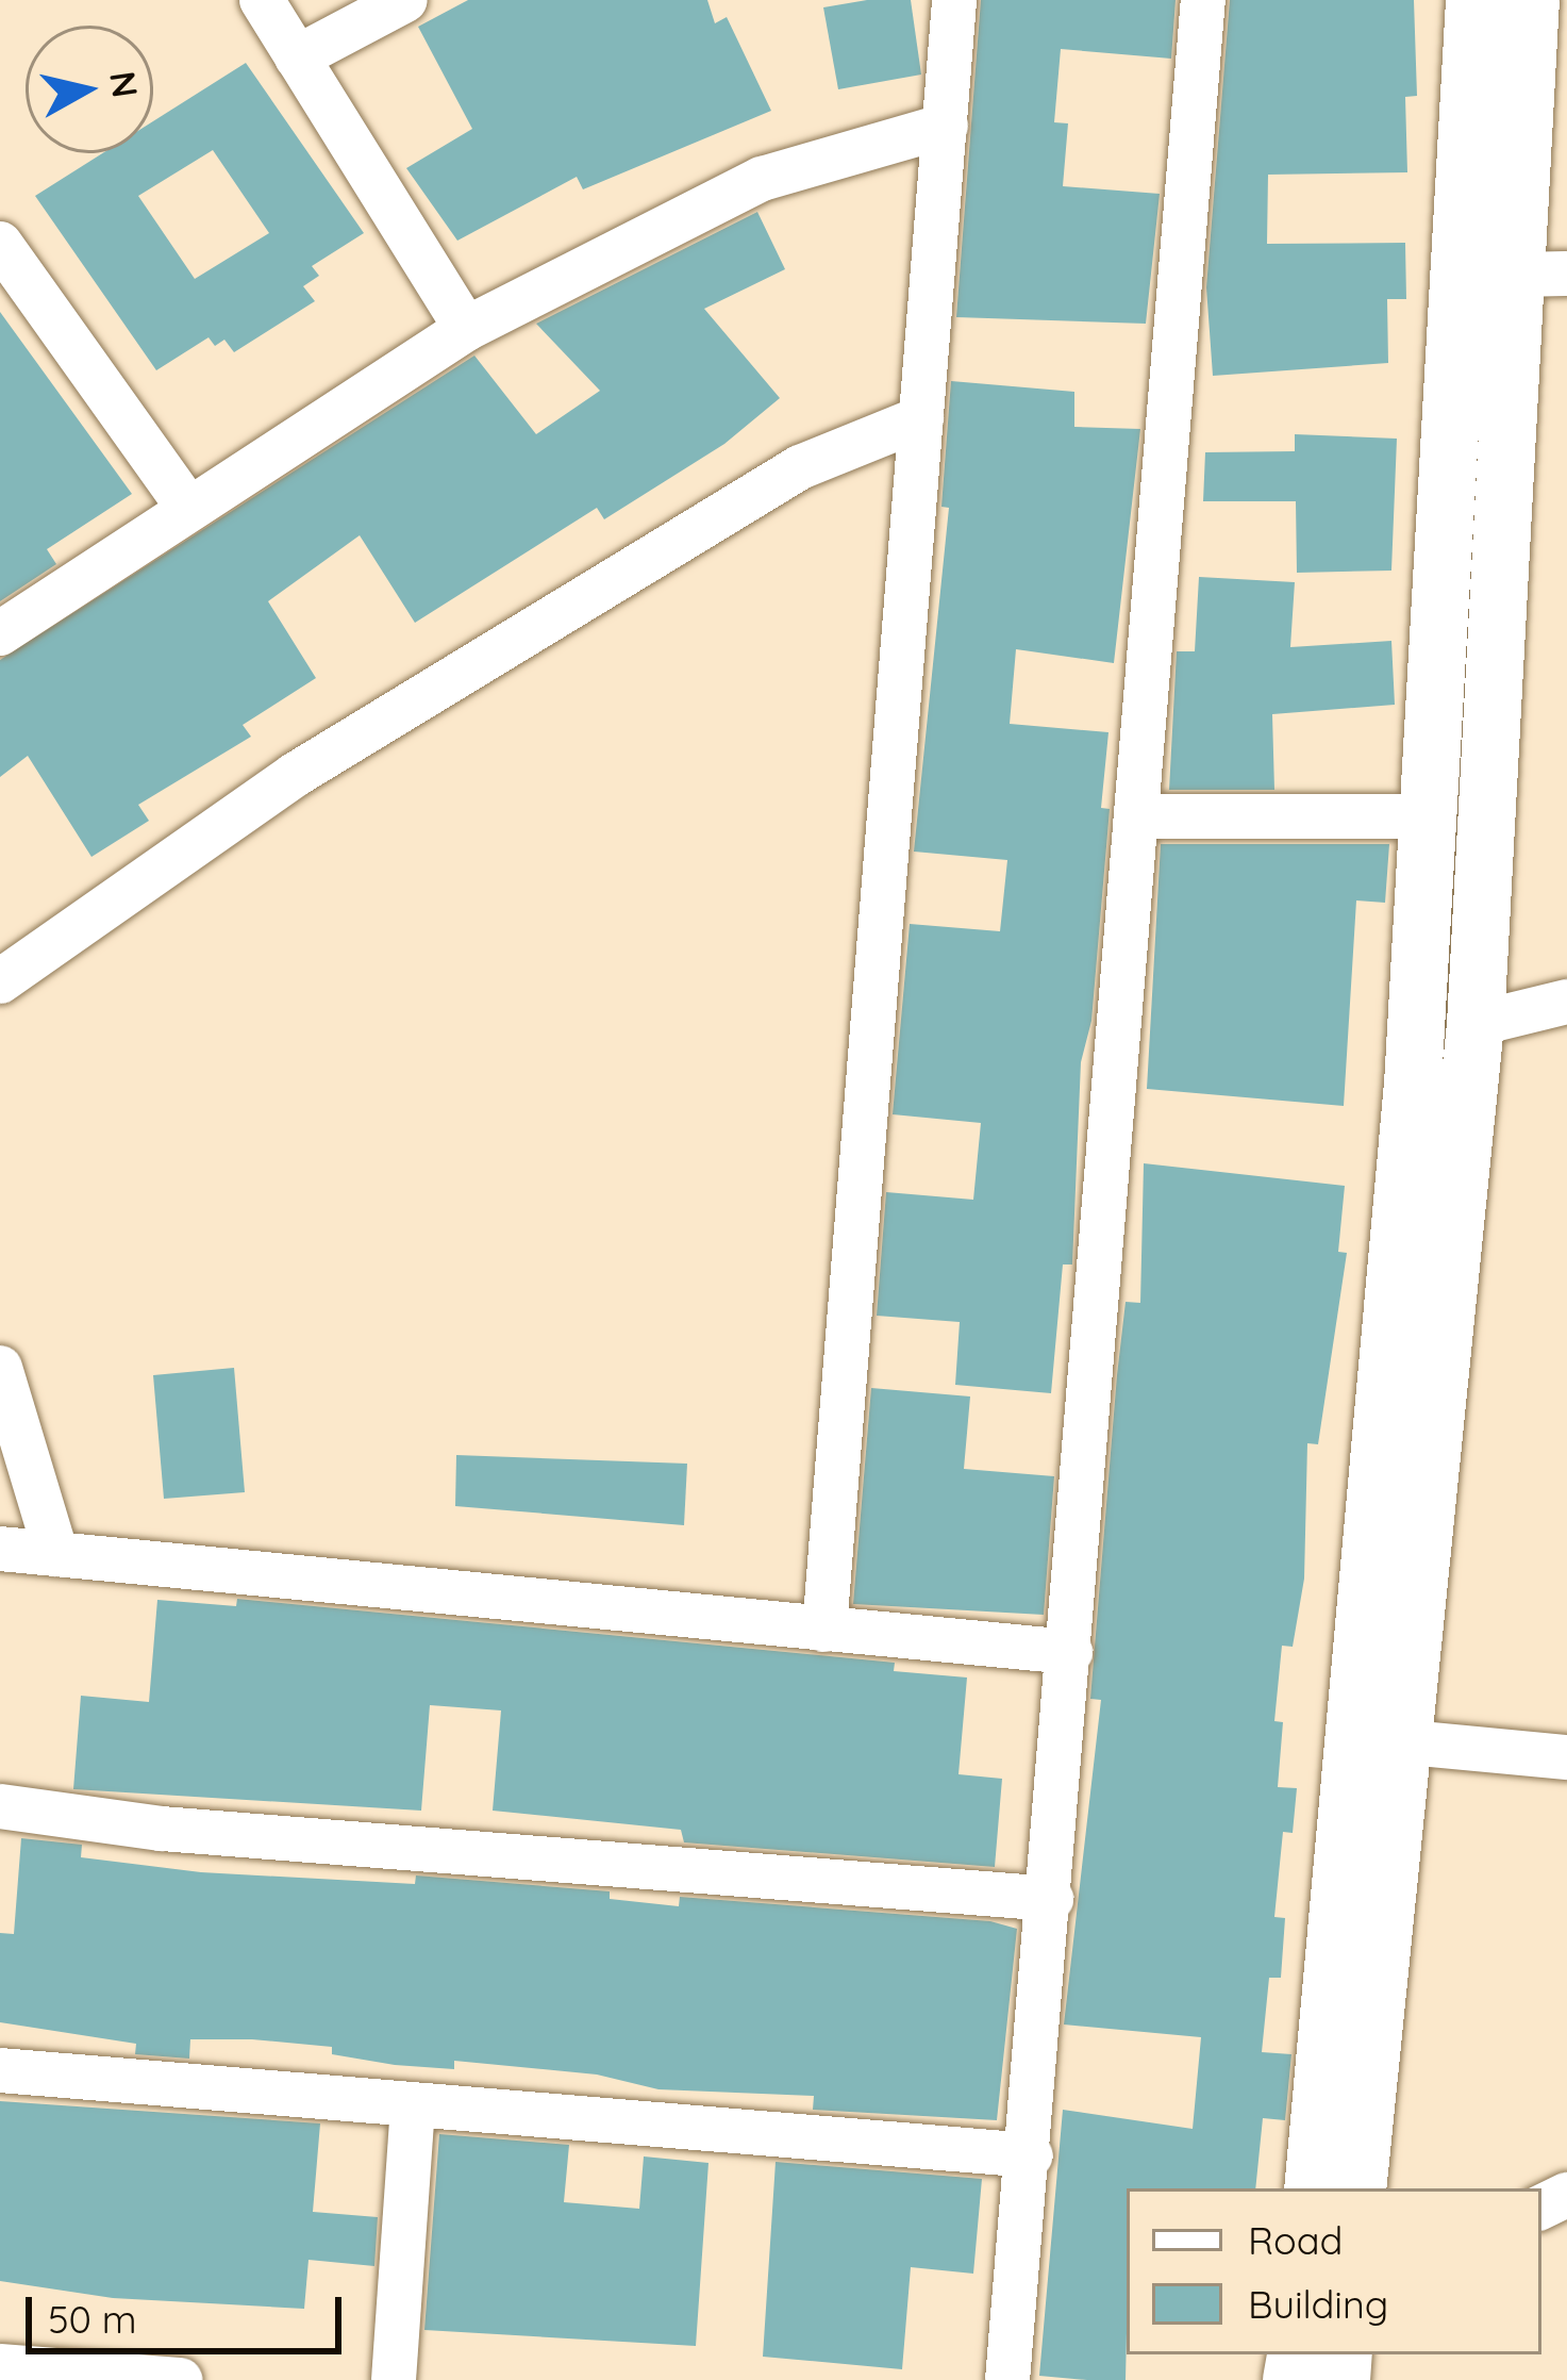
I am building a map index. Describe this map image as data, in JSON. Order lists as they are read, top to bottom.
{
  "legend": ["Road", "Building"],
  "scale_bar": "50 m",
  "north": "right"
}
